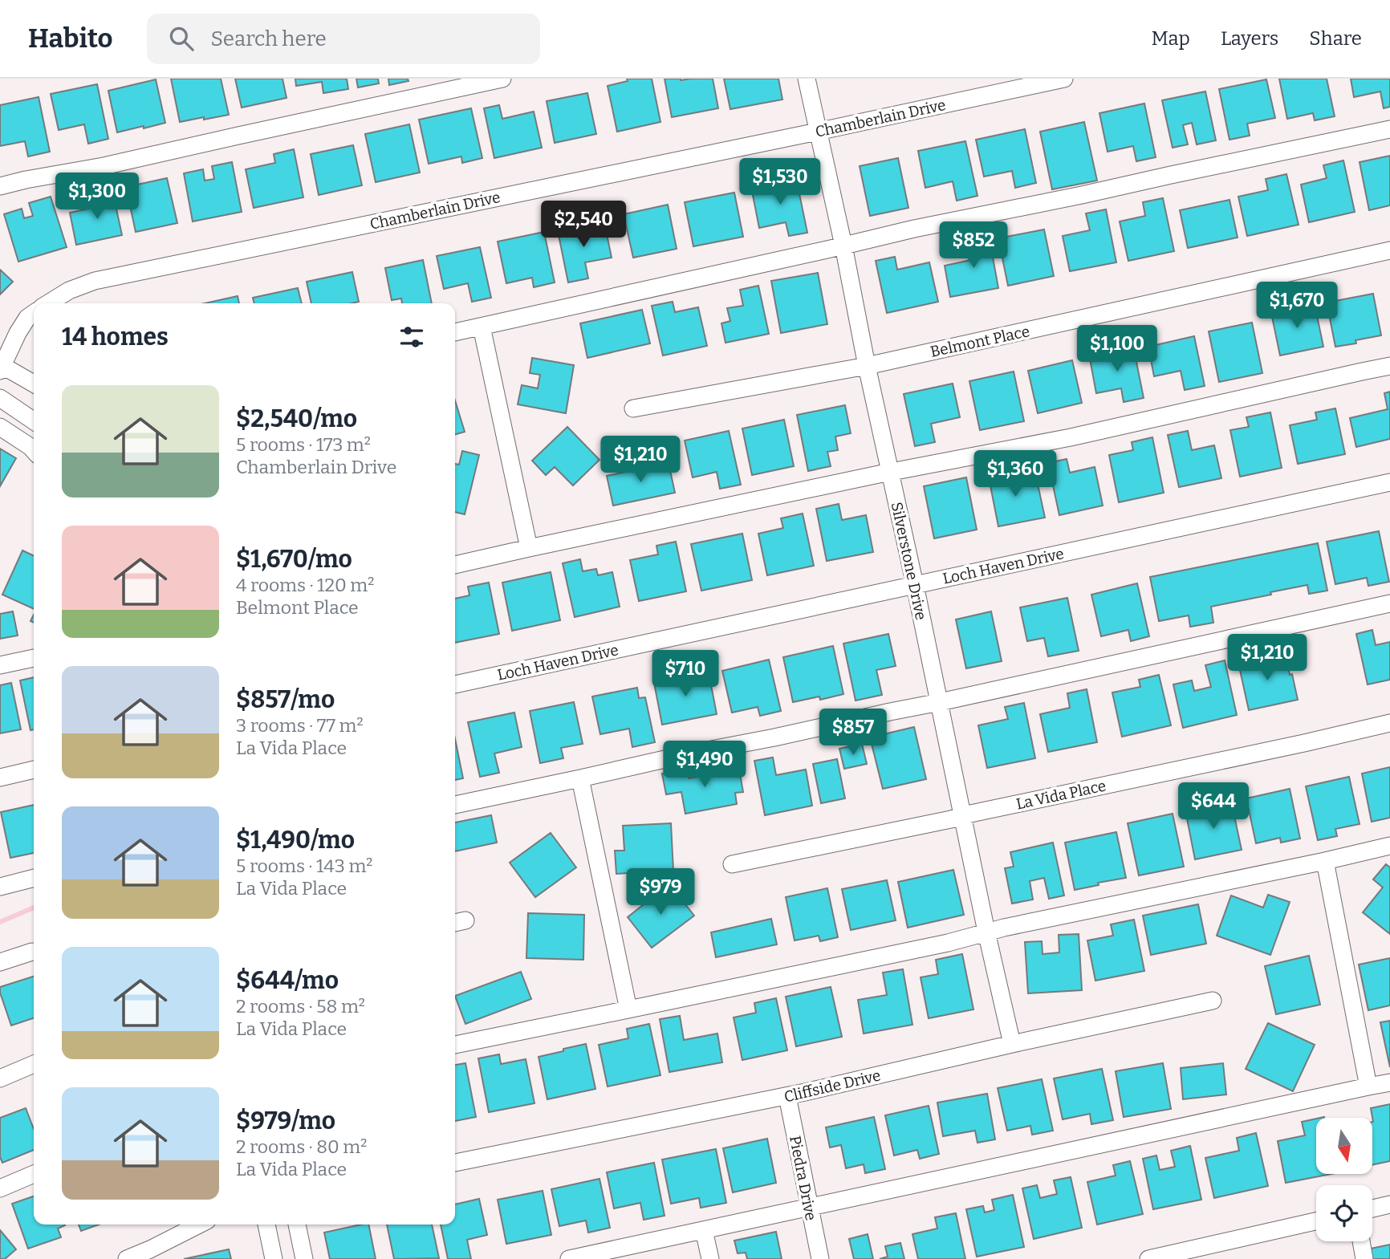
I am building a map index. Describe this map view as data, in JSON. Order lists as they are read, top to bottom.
{
  "streets": {
    "street": [
      "Chamberlain Drive",
      "Belmont Place",
      "Silverstone Drive",
      "Loch Haven Drive",
      "La Vida Place",
      "Cliffside Drive",
      "Piedra Drive"
    ]
  },
  "crossings": [
    ["Chamberlain Drive", "Silverstone Drive"],
    ["Belmont Place", "Silverstone Drive"],
    ["Silverstone Drive", "Loch Haven Drive"],
    ["Silverstone Drive", "La Vida Place"],
    ["Silverstone Drive", "Cliffside Drive"],
    ["Cliffside Drive", "Piedra Drive"]
  ],
  "north": "bottom",
  "page": {
    "header": "Habito",
    "search": "Search here",
    "nav": ["Map", "Layers", "Share"],
    "price": [
      "$1,530",
      "$1,300",
      "$2,540",
      "$852",
      "$1,670",
      "$1,100",
      "$1,210",
      "$1,360",
      "$1,210",
      "$710",
      "$857",
      "$1,490",
      "$644",
      "$979"
    ],
    "heading": "14 homes",
    "list": [
      {
        "name": "$2,540/mo",
        "note": "5 rooms · 173 m² · Chamberlain Drive"
      },
      {
        "name": "$1,670/mo",
        "note": "4 rooms · 120 m² · Belmont Place"
      },
      {
        "name": "$857/mo",
        "note": "3 rooms · 77 m² · La Vida Place"
      },
      {
        "name": "$1,490/mo",
        "note": "5 rooms · 143 m² · La Vida Place"
      },
      {
        "name": "$644/mo",
        "note": "2 rooms · 58 m² · La Vida Place"
      },
      {
        "name": "$979/mo",
        "note": "2 rooms · 80 m² · La Vida Place"
      }
    ]
  }
}
